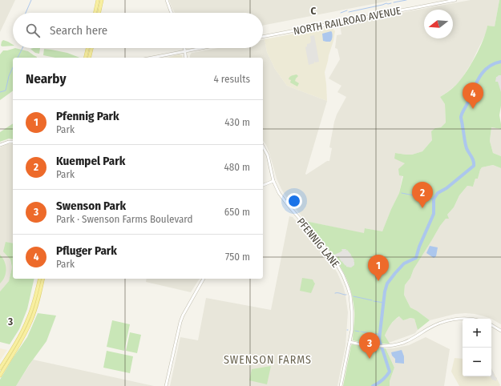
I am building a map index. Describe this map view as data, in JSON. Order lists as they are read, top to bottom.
{
  "streets": {
    "street": ["NORTH RAILROAD AVENUE", "PFENNIG LANE"]
  },
  "districts": ["SWENSON FARMS"],
  "north": "left",
  "page": {
    "search": "Search here",
    "heading": ["Nearby", "4 results"],
    "pins": [
      "4",
      "2",
      "1",
      "3"
    ],
    "list": [
      {
        "mark": "1",
        "name": "Pfennig Park",
        "note": "Park",
        "value": "430 m"
      },
      {
        "mark": "2",
        "name": "Kuempel Park",
        "note": "Park",
        "value": "480 m"
      },
      {
        "mark": "3",
        "name": "Swenson Park",
        "note": "Park · Swenson Farms Boulevard",
        "value": "650 m"
      },
      {
        "mark": "4",
        "name": "Pfluger Park",
        "note": "Park",
        "value": "750 m"
      }
    ],
    "map_buttons": ["+", "−"]
  },
  "grid": {
    "columns": ["C"],
    "rows": ["3"]
  }
}
